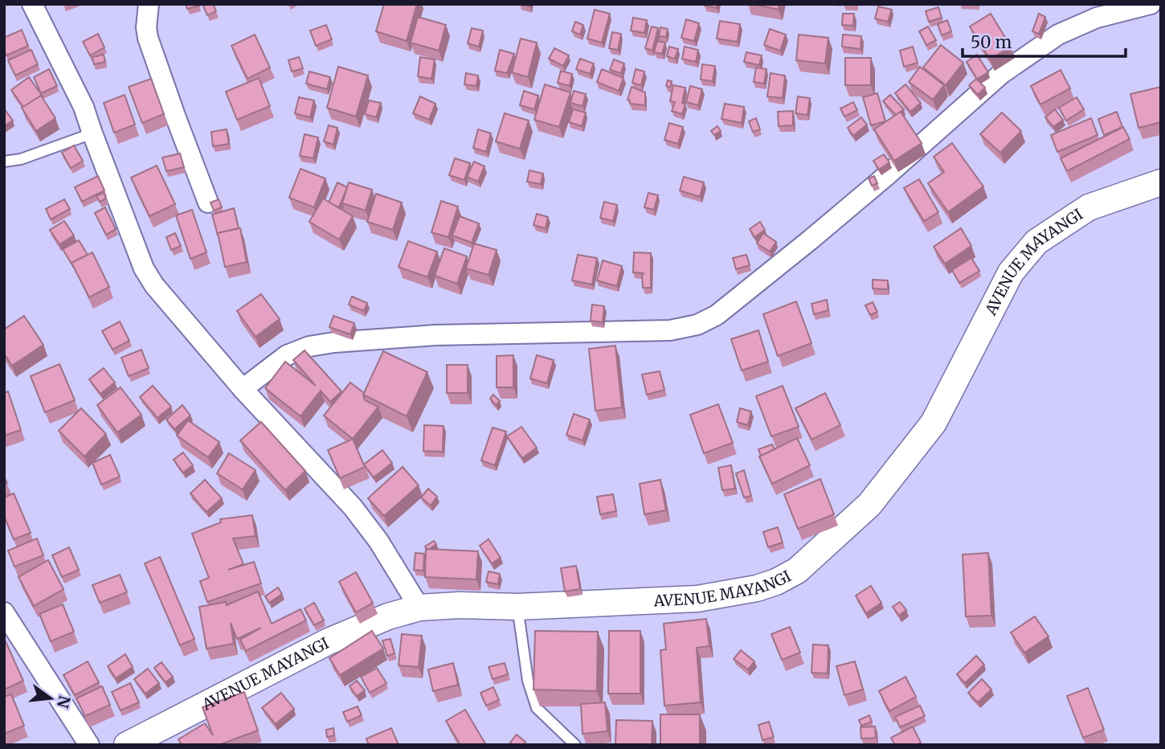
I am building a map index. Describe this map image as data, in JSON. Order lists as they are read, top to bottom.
{
  "streets": {
    "street": ["AVENUE MAYANGI"]
  },
  "scale_bar": "50 m",
  "north": "right"
}
